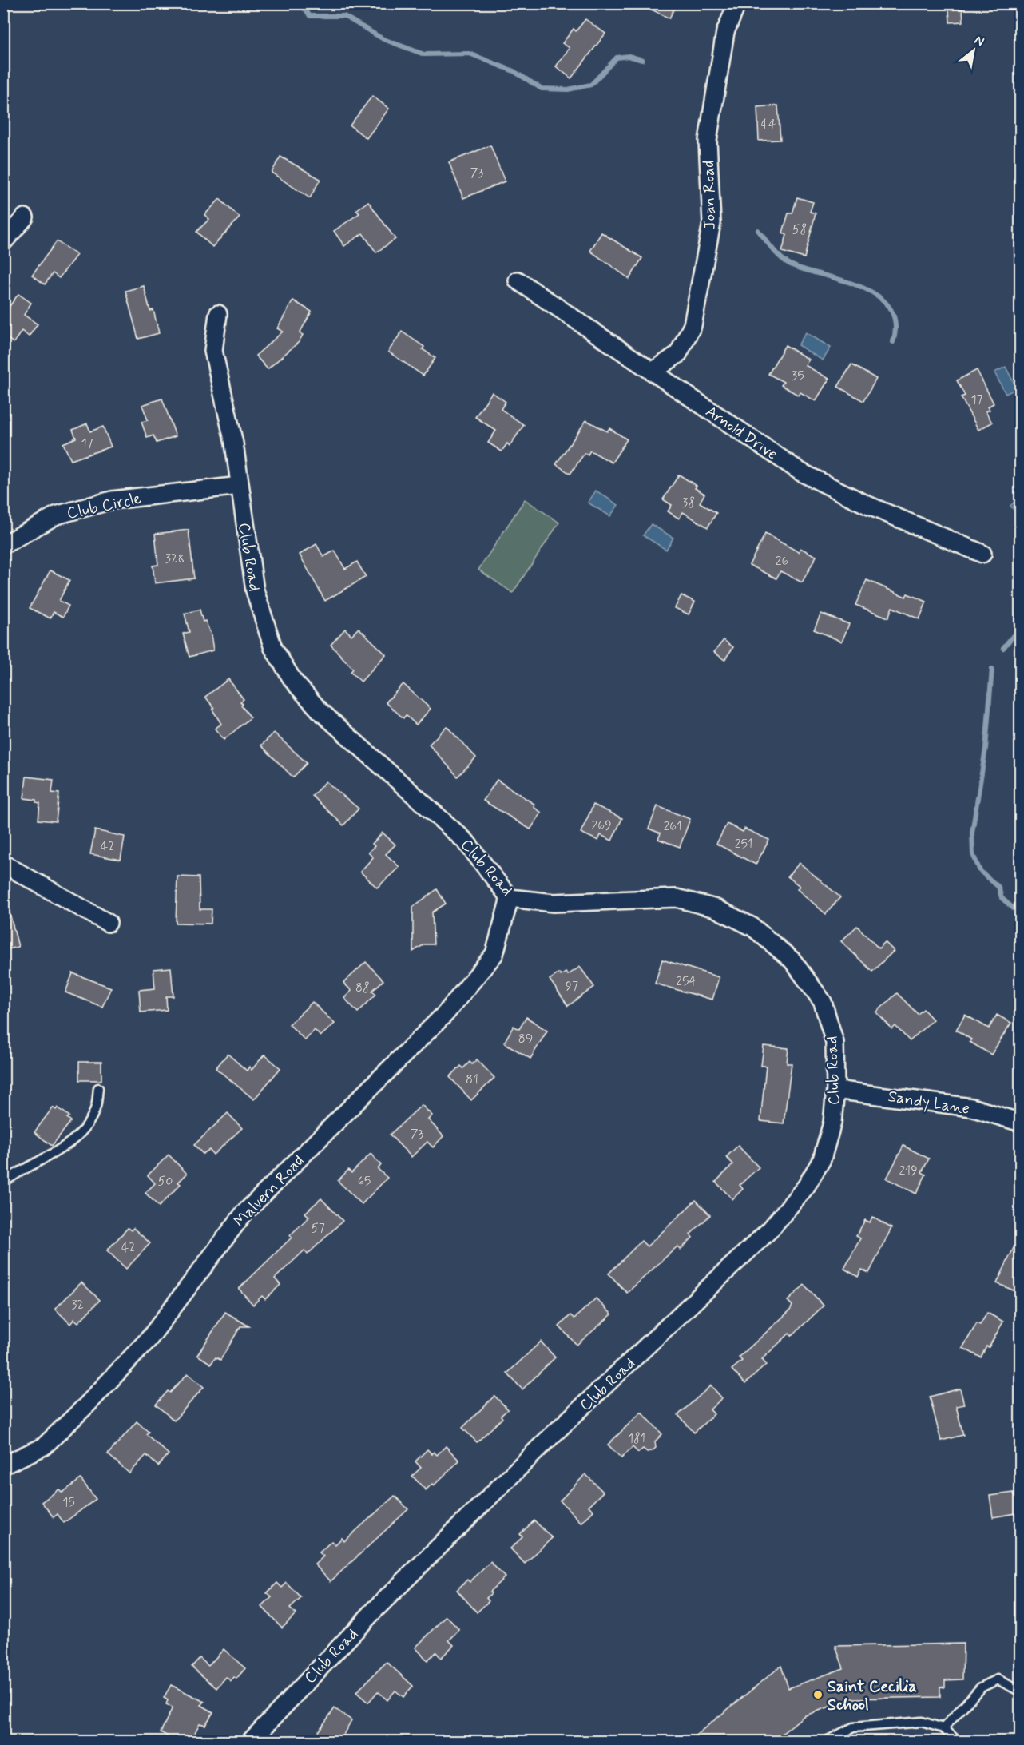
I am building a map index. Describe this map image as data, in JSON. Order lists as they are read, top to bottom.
{
  "streets": {
    "street": [
      "Joan Road",
      "Arnold Drive",
      "Club Circle",
      "Club Road",
      "Sandy Lane",
      "Malvern Road"
    ]
  },
  "crossings": [
    ["Joan Road", "Arnold Drive"],
    ["Club Circle", "Club Road"],
    ["Club Road", "Sandy Lane"],
    ["Club Road", "Malvern Road"]
  ],
  "places": ["Saint Cecilia School"],
  "house_numbers": [
    "44",
    "73",
    "58",
    "35",
    "17",
    "17",
    "38",
    "328",
    "26",
    "269",
    "261",
    "251",
    "42",
    "254",
    "97",
    "88",
    "89",
    "81",
    "73",
    "219",
    "50",
    "65",
    "57",
    "42",
    "32",
    "181",
    "15"
  ],
  "north": "top right"
}
